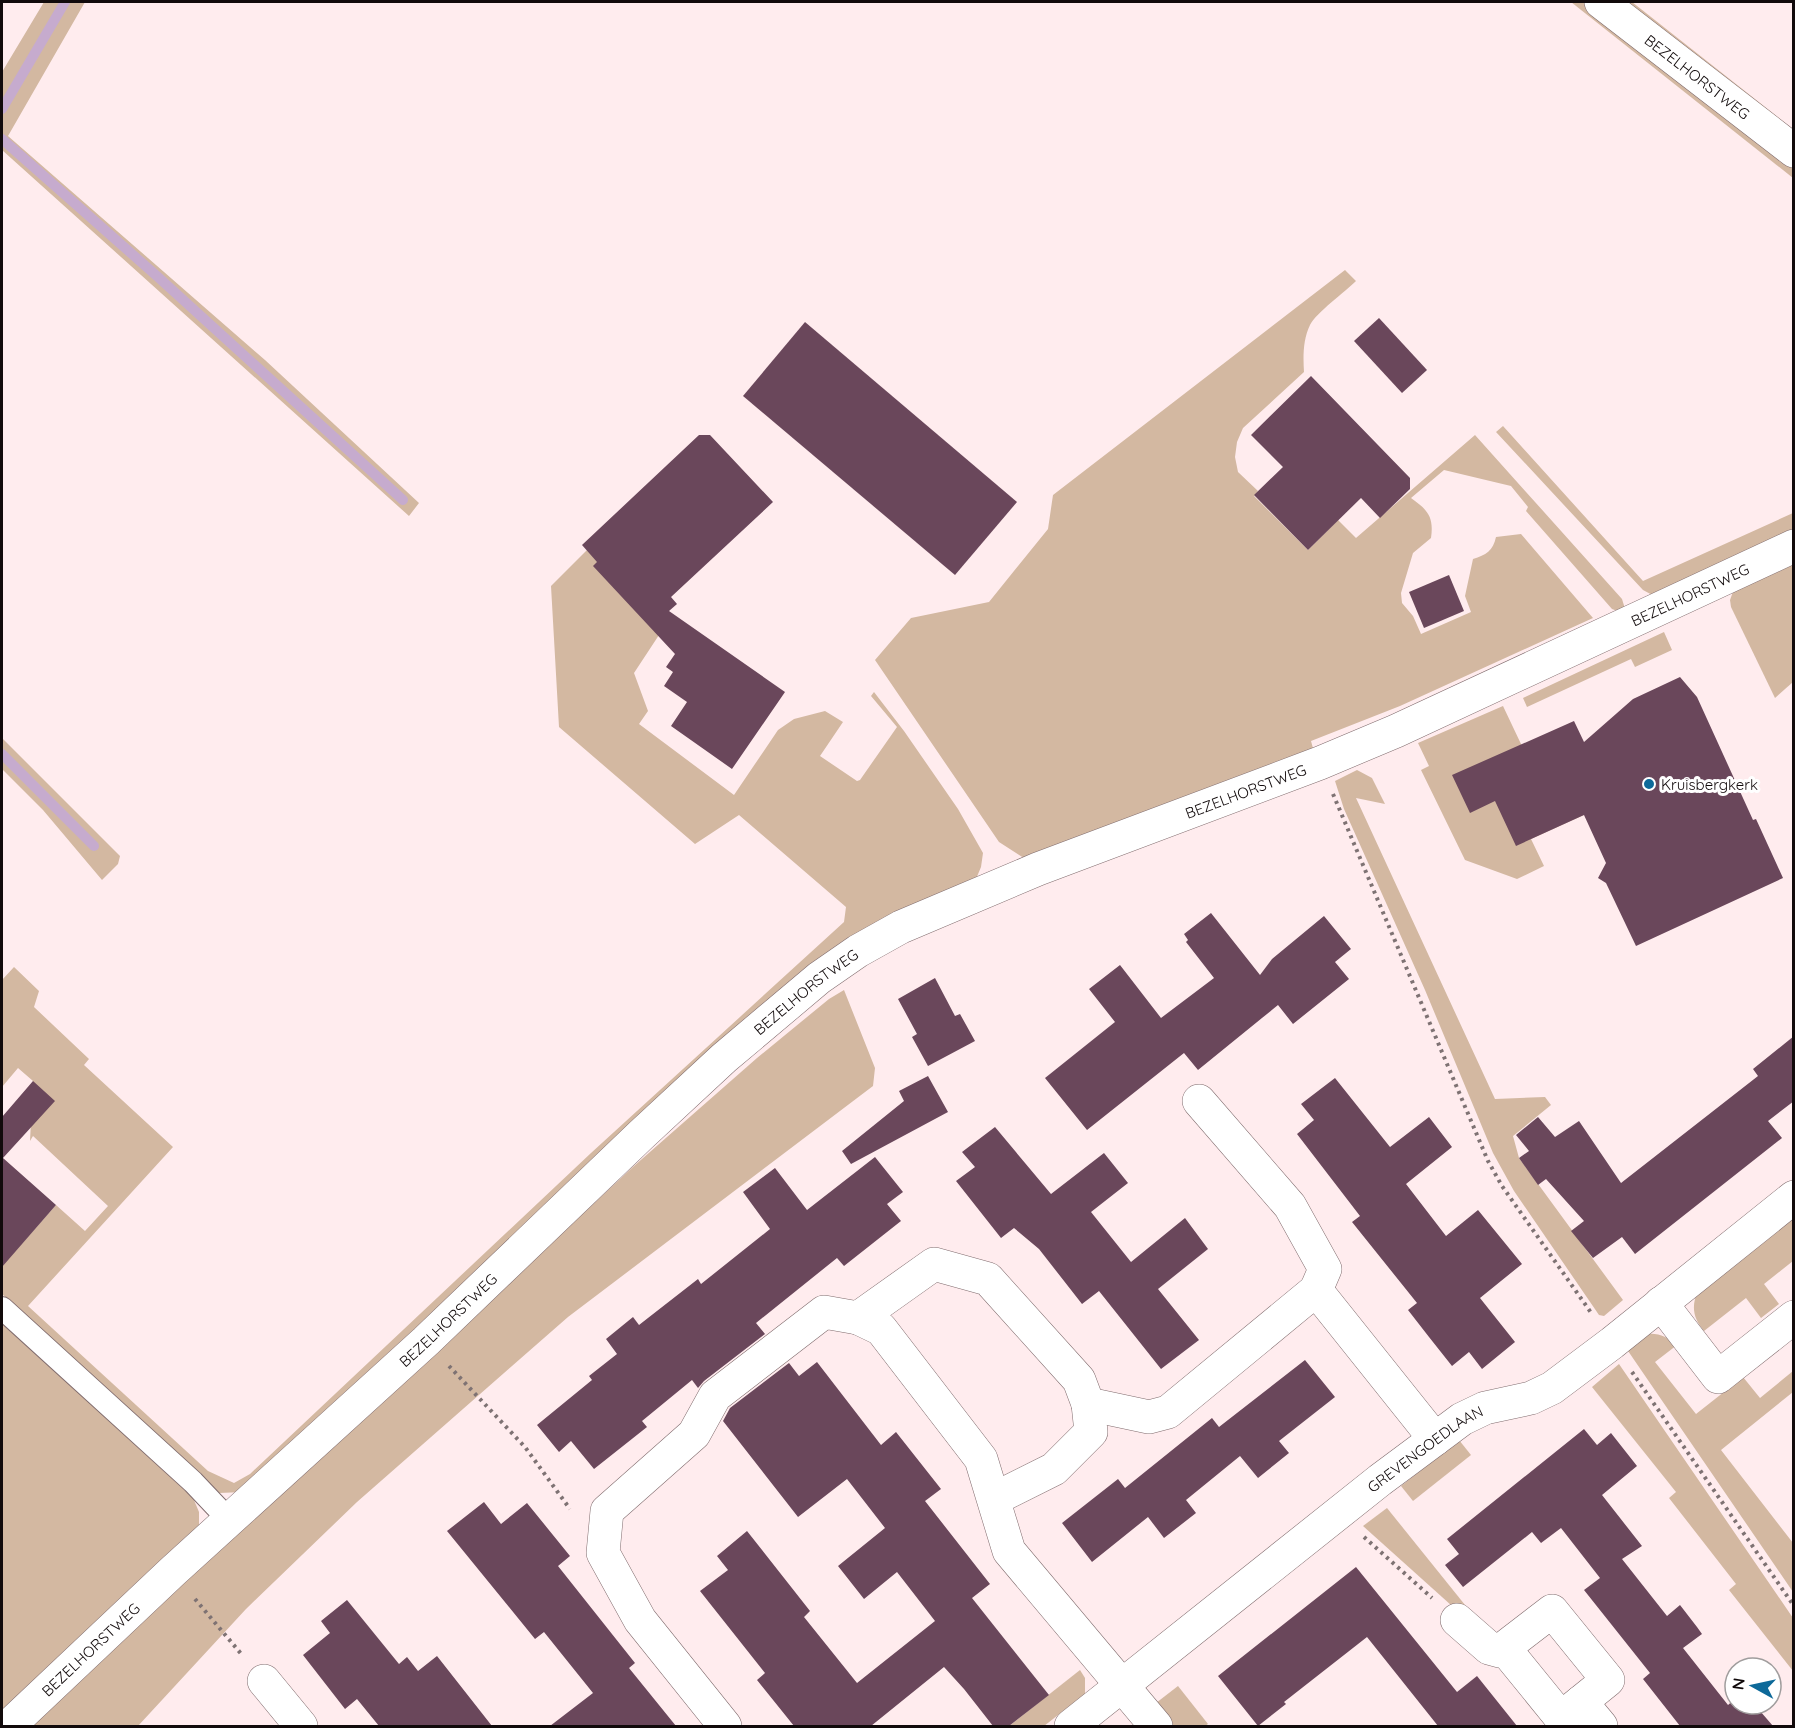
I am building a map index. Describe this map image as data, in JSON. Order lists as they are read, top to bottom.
{
  "streets": {
    "street": ["BEZELHORSTWEG", "GREVENGOEDLAAN"]
  },
  "places": ["Kruisbergkerk"],
  "north": "left"
}
